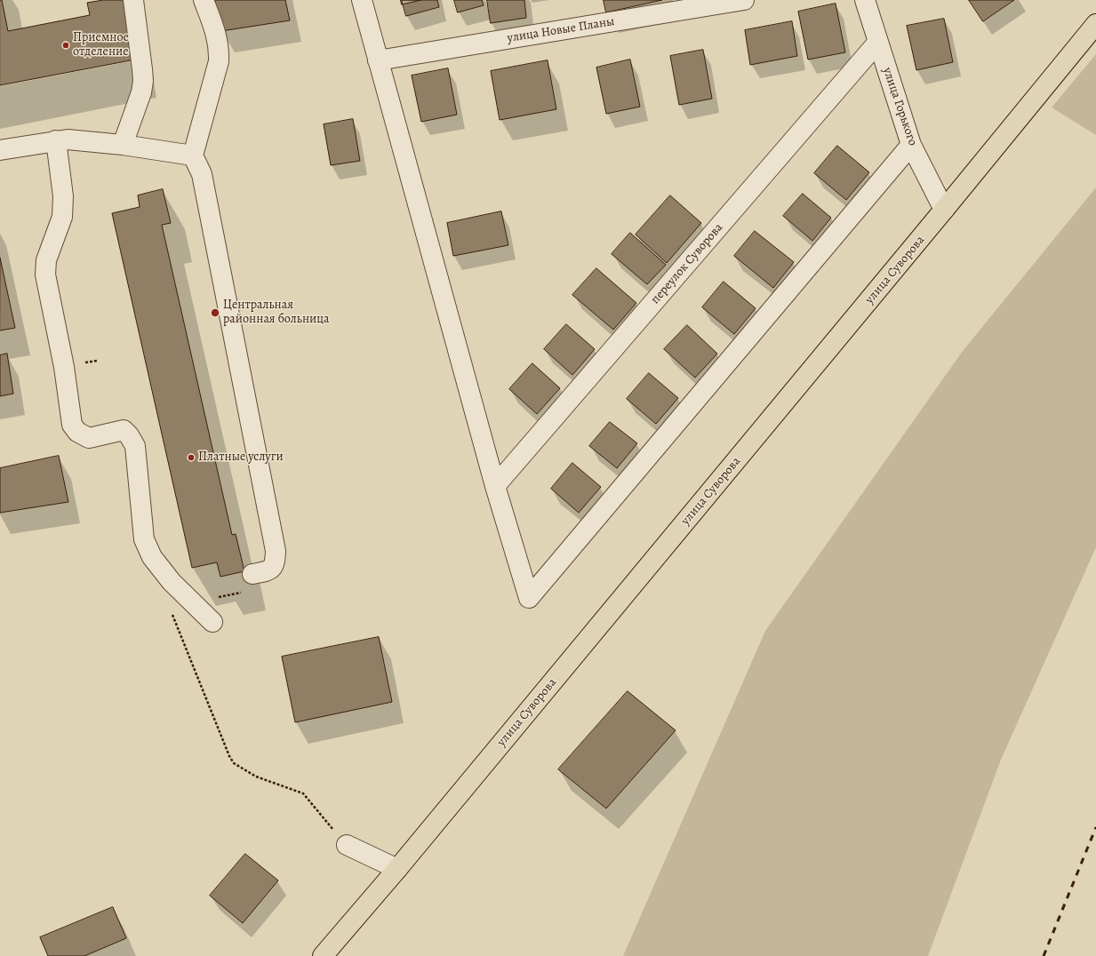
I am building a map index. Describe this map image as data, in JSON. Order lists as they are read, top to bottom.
{
  "streets": {
    "main road": ["улица Суворова"],
    "street": ["улица Новые Планы", "улица Горького", "переулок Суворова"]
  },
  "crossings": [
    ["улица Горького", "переулок Суворова"],
    ["улица Горького", "улица Суворова"]
  ],
  "places": ["Приемное отделение", "Центральная районная больница", "Платные услуги"]
}
